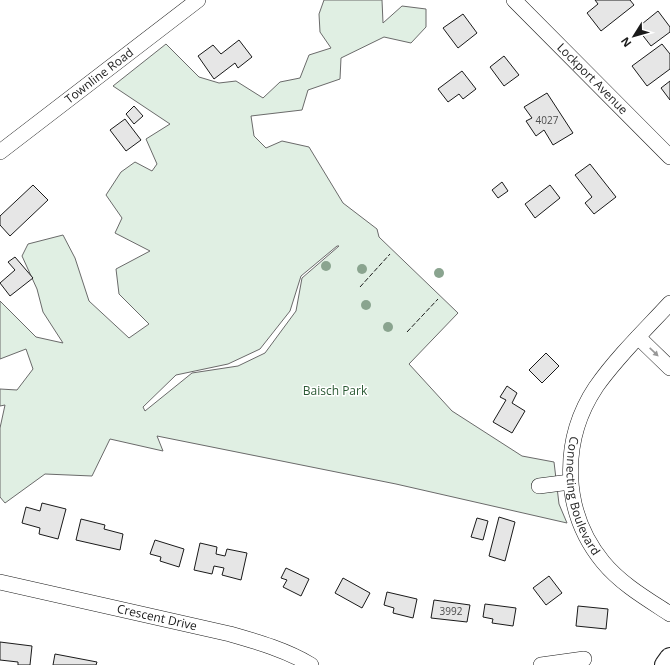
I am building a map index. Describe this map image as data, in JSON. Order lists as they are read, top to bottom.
{
  "streets": {
    "street": [
      "Townline Road",
      "Lockport Avenue",
      "Connecting Boulevard",
      "Crescent Drive"
    ]
  },
  "parks": ["Baisch Park"],
  "house_numbers": ["4027", "3992"],
  "north": "bottom left"
}
